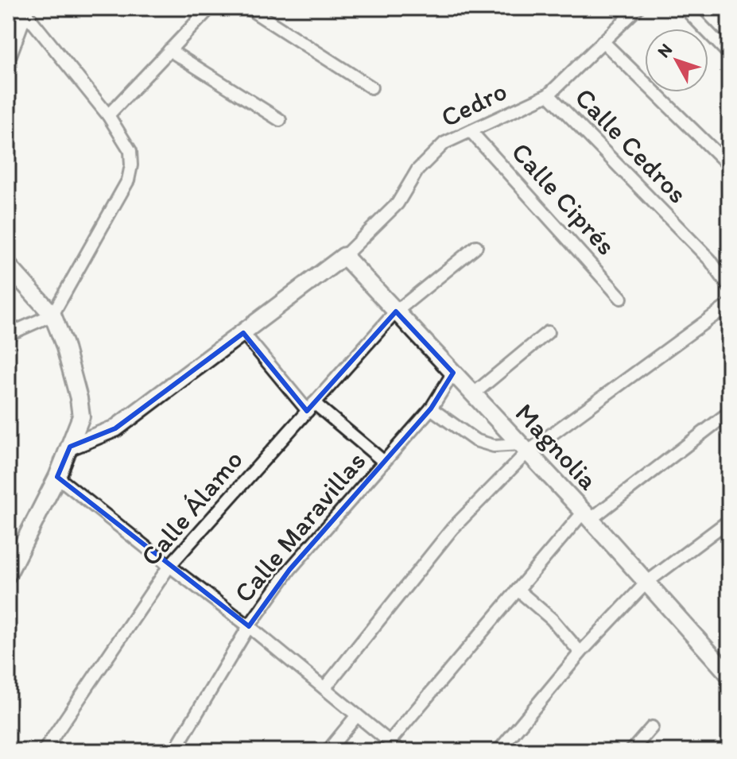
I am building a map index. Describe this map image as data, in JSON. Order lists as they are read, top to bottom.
{
  "streets": {
    "street": [
      "Cedro",
      "Calle Cedros",
      "Calle Ciprés",
      "Magnolia",
      "Calle Álamo",
      "Calle Maravillas"
    ]
  },
  "crossings": [
    ["Cedro", "Calle Cedros"],
    ["Cedro", "Calle Ciprés"],
    ["Cedro", "Magnolia"],
    ["Magnolia", "Calle Álamo"],
    ["Magnolia", "Calle Maravillas"]
  ],
  "north": "top left"
}
